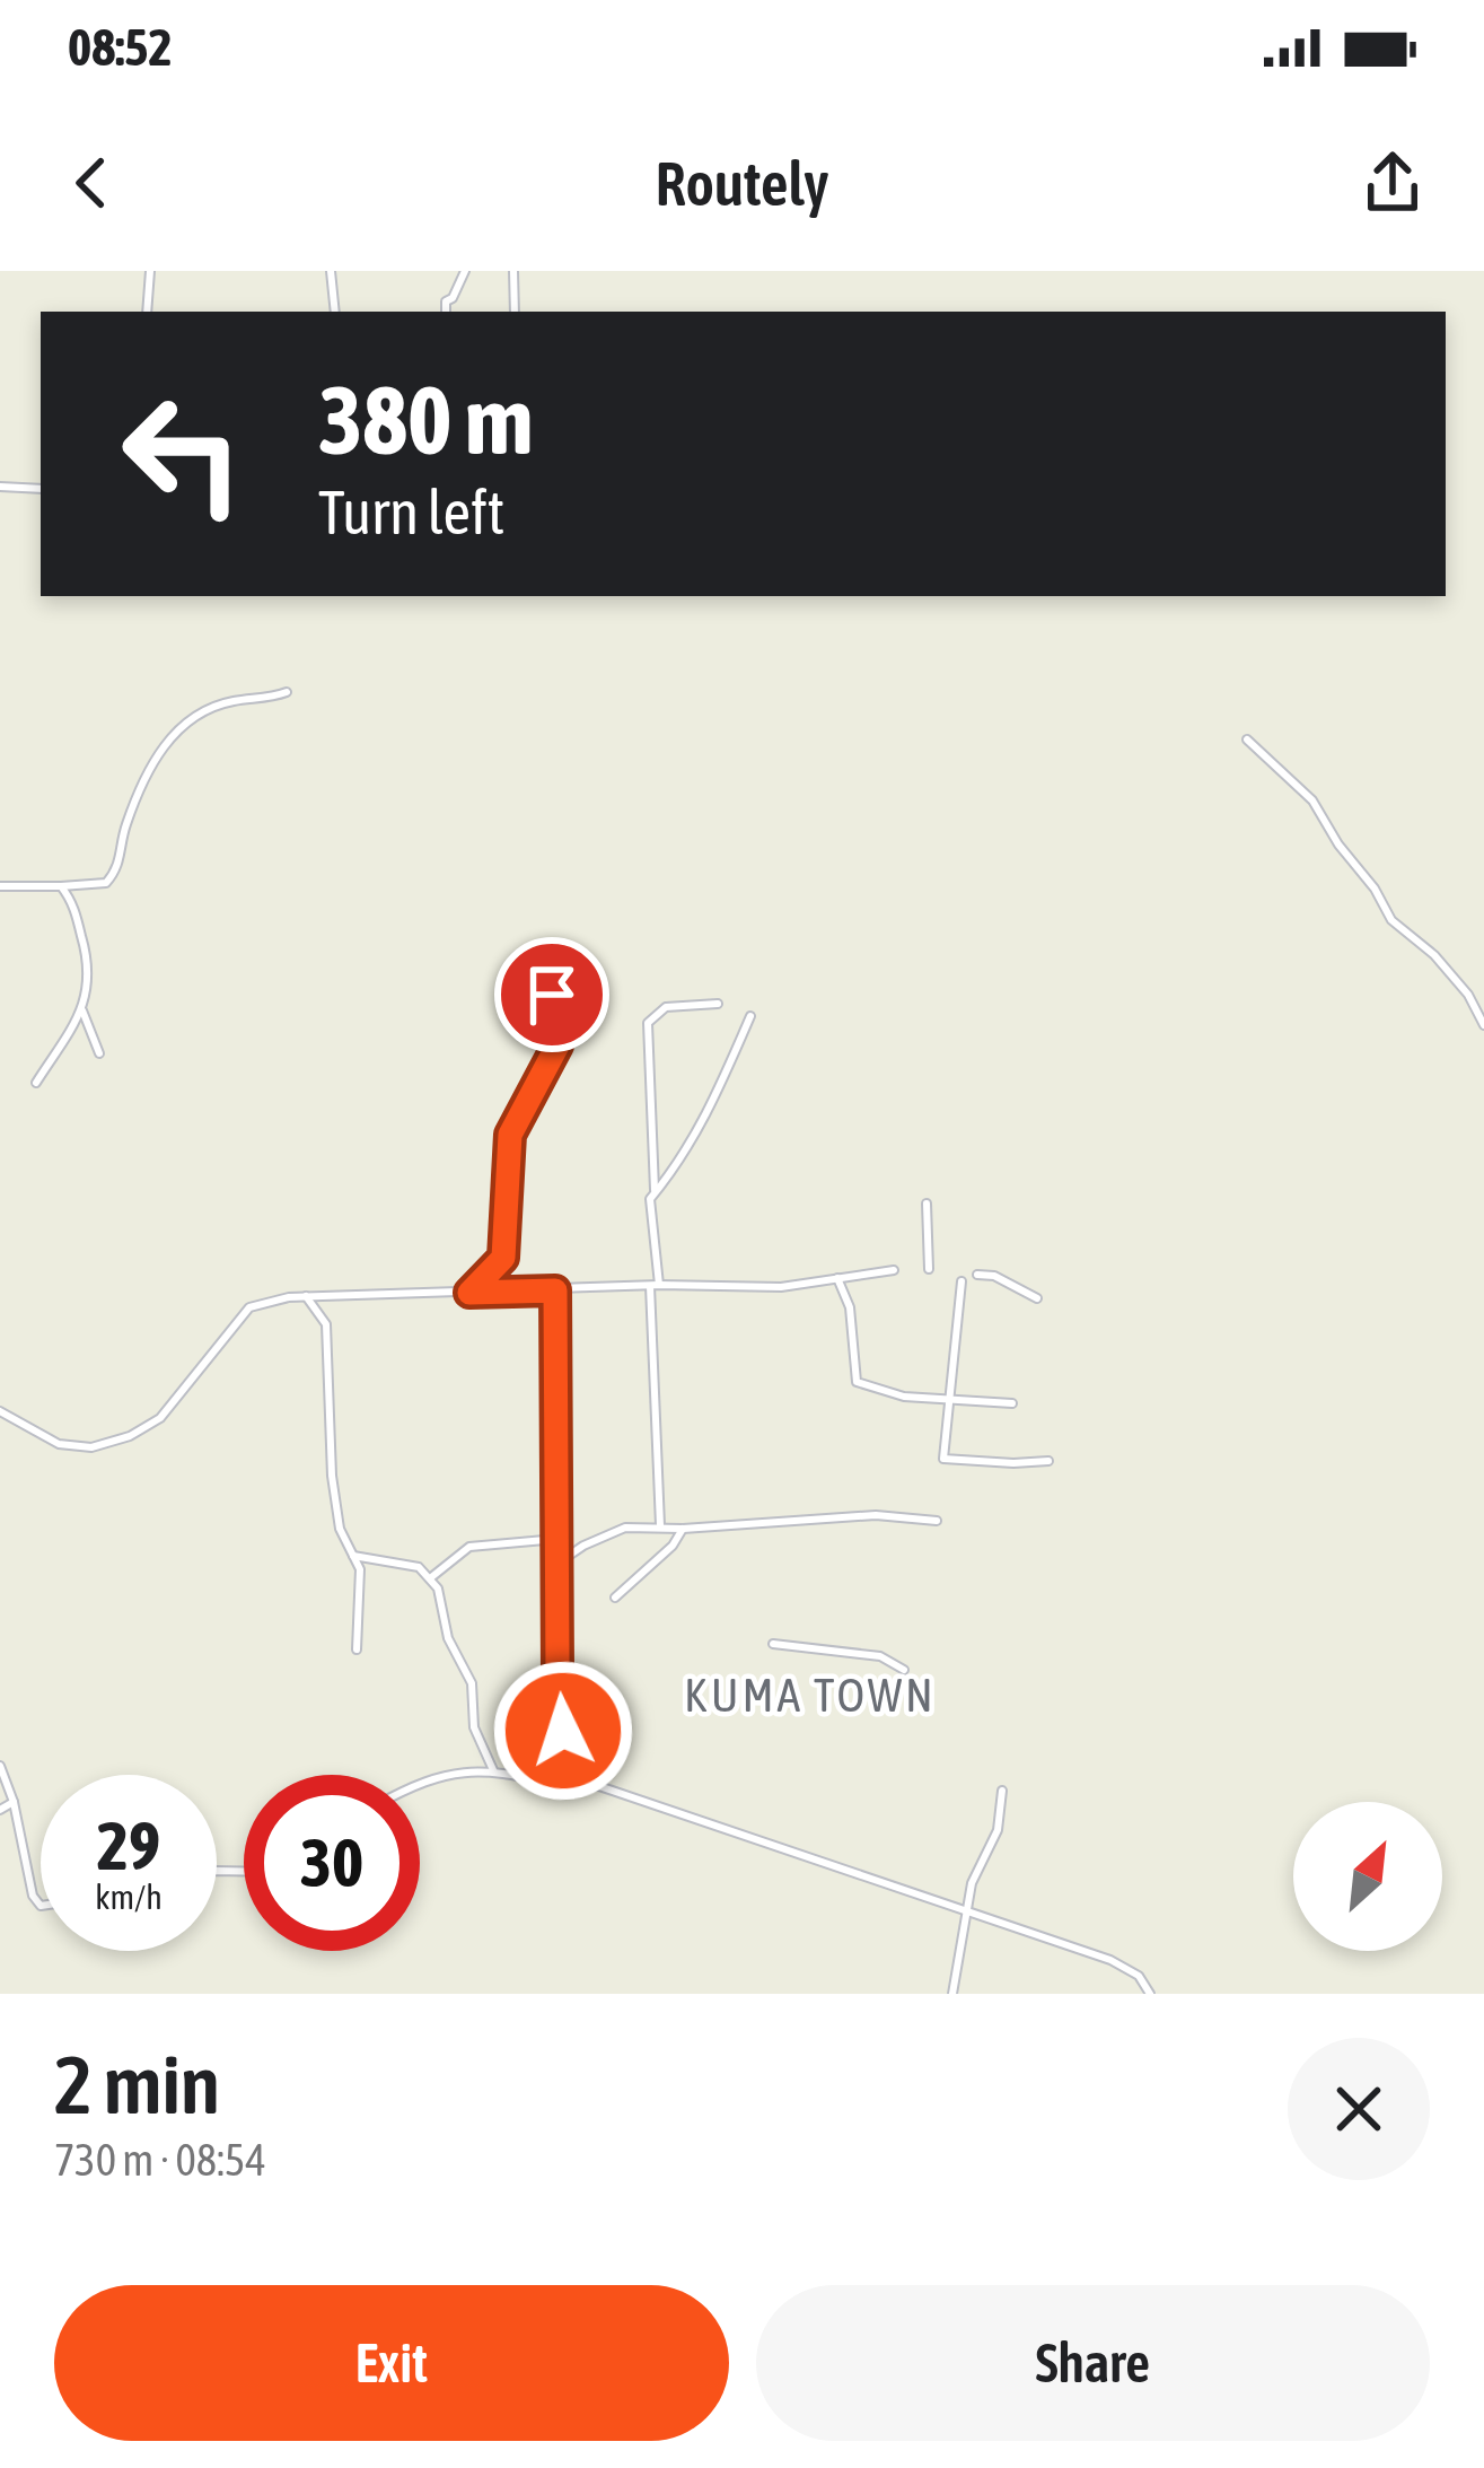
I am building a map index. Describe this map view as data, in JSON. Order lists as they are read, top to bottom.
{
  "districts": ["KUMA TOWN"],
  "north": "top right",
  "page": {
    "status": "08:52",
    "header": "Routely",
    "turn": ["380 m", "Turn left"],
    "speed": "29 km/h",
    "limit": "30",
    "heading": ["2 min", "730 m · 08:54"],
    "buttons": ["Exit", "Share"]
  }
}
